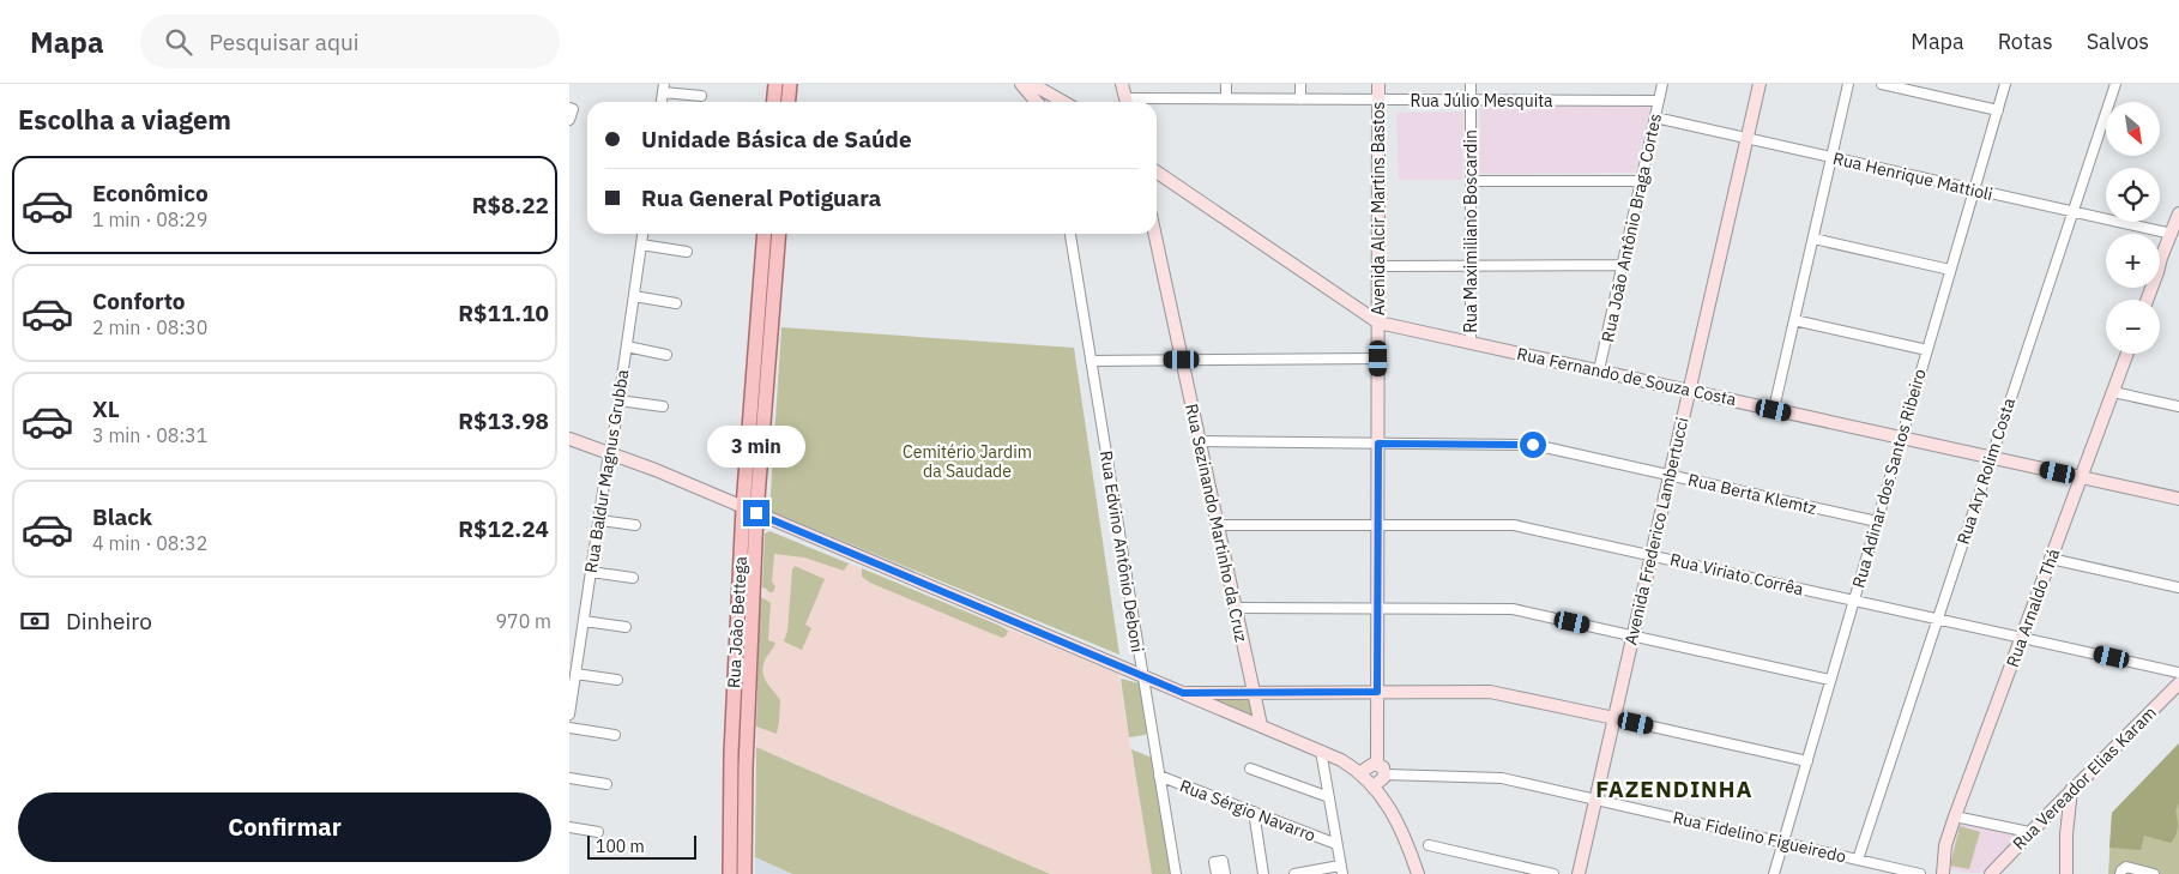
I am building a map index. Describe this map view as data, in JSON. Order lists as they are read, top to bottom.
{
  "streets": {
    "main road": ["Rua João Bettega"],
    "street": [
      "Rua Júlio Mesquita",
      "Rua Henrique Mattioli",
      "Avenida Alcir Martins Bastos",
      "Rua João Antônio Braga Cortes",
      "Rua Maximiliano Boscardin",
      "Rua Fernando de Souza Costa",
      "Rua Baldur Magnus Grubba",
      "Rua Ary Rolim Costa",
      "Rua Adinar dos Santos Ribeiro",
      "Rua Berta Klemtz",
      "Rua Sezinando Martinho da Cruz",
      "Avenida Frederico Lambertucci",
      "Rua Edvino Antônio Deboni",
      "Rua Viriato Corrêa",
      "Rua Arnaldo Thá",
      "Rua Vereador Elias Karam",
      "Rua Sérgio Navarro",
      "Rua Fidelino Figueiredo"
    ]
  },
  "crossings": [
    ["Rua Júlio Mesquita", "Avenida Alcir Martins Bastos"],
    ["Rua Júlio Mesquita", "Rua João Antônio Braga Cortes"],
    ["Rua Júlio Mesquita", "Rua Maximiliano Boscardin"],
    ["Rua Henrique Mattioli", "Rua João Antônio Braga Cortes"],
    ["Rua Henrique Mattioli", "Rua Ary Rolim Costa"],
    ["Rua Henrique Mattioli", "Rua Adinar dos Santos Ribeiro"],
    ["Rua Henrique Mattioli", "Avenida Frederico Lambertucci"],
    ["Avenida Alcir Martins Bastos", "Rua Fernando de Souza Costa"],
    ["Avenida Alcir Martins Bastos", "Rua Berta Klemtz"],
    ["Avenida Alcir Martins Bastos", "Rua Viriato Corrêa"],
    ["Avenida Alcir Martins Bastos", "Rua Fidelino Figueiredo"],
    ["Rua João Antônio Braga Cortes", "Rua Fernando de Souza Costa"],
    ["Rua Maximiliano Boscardin", "Rua Fernando de Souza Costa"],
    ["Rua Fernando de Souza Costa", "Rua Ary Rolim Costa"],
    ["Rua Fernando de Souza Costa", "Rua Adinar dos Santos Ribeiro"],
    ["Rua Fernando de Souza Costa", "Avenida Frederico Lambertucci"],
    ["Rua Fernando de Souza Costa", "Rua Arnaldo Thá"],
    ["Rua Ary Rolim Costa", "Rua Viriato Corrêa"],
    ["Rua Ary Rolim Costa", "Rua Fidelino Figueiredo"],
    ["Rua Adinar dos Santos Ribeiro", "Rua Berta Klemtz"],
    ["Rua Adinar dos Santos Ribeiro", "Rua Viriato Corrêa"],
    ["Rua Adinar dos Santos Ribeiro", "Rua Fidelino Figueiredo"],
    ["Rua Berta Klemtz", "Rua Sezinando Martinho da Cruz"],
    ["Rua Berta Klemtz", "Avenida Frederico Lambertucci"],
    ["Rua Sezinando Martinho da Cruz", "Rua Viriato Corrêa"],
    ["Avenida Frederico Lambertucci", "Rua Viriato Corrêa"],
    ["Avenida Frederico Lambertucci", "Rua Fidelino Figueiredo"],
    ["Rua Edvino Antônio Deboni", "Rua Sérgio Navarro"],
    ["Rua Viriato Corrêa", "Rua Arnaldo Thá"]
  ],
  "districts": ["FAZENDINHA"],
  "parks": ["Cemitério Jardim da Saudade"],
  "scale_bar": "100 m",
  "north": "bottom right",
  "page": {
    "header": "Mapa",
    "search": "Pesquisar aqui",
    "nav": ["Mapa", "Rotas", "Salvos"],
    "heading": "Escolha a viagem",
    "map_buttons": ["+", "−"],
    "banner": ["Unidade Básica de Saúde", "Rua General Potiguara"],
    "list": [
      {
        "name": "Econômico",
        "note": "1 min · 08:29",
        "value": "R$8.22"
      },
      {
        "name": "Conforto",
        "note": "2 min · 08:30",
        "value": "R$11.10"
      },
      {
        "name": "XL",
        "note": "3 min · 08:31",
        "value": "R$13.98"
      },
      {
        "name": "Black",
        "note": "4 min · 08:32",
        "value": "R$12.24"
      }
    ],
    "bubble": "3 min",
    "pay": ["Dinheiro", "970 m"],
    "buttons": "Confirmar",
    "scale": "100 m"
  }
}
